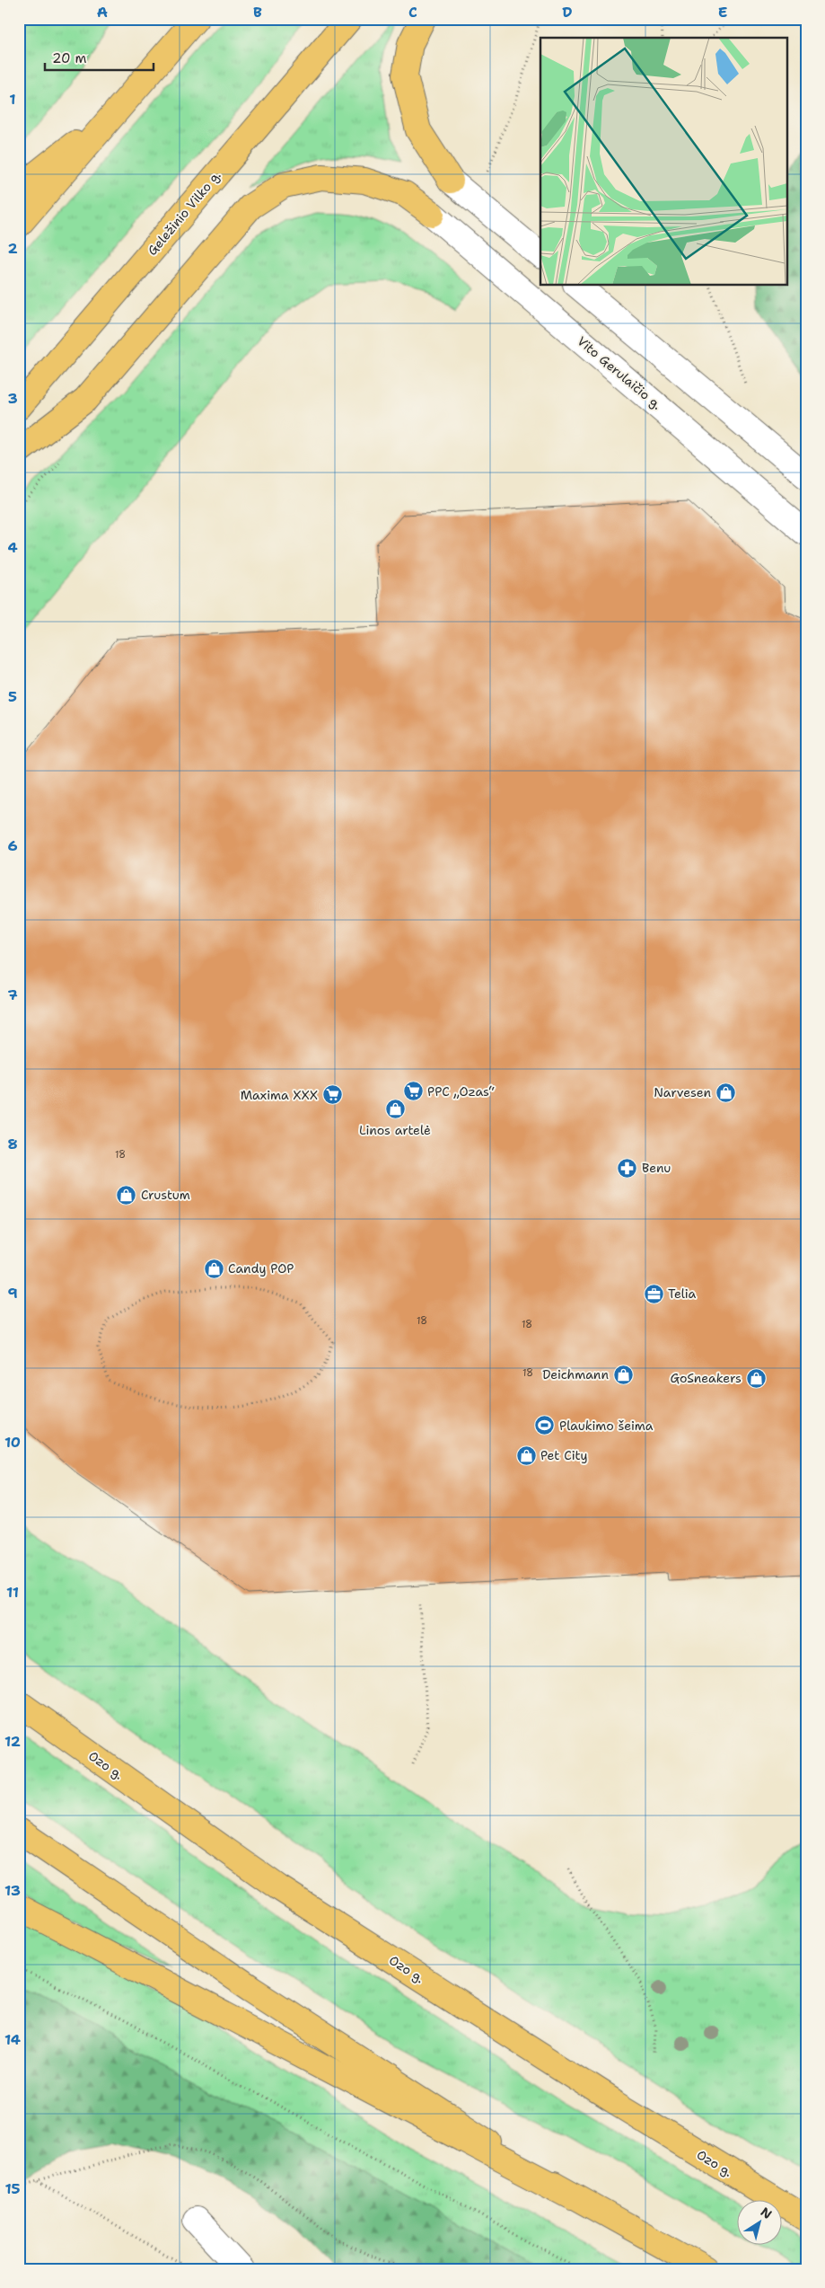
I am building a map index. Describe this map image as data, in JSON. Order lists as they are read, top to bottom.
{
  "streets": {
    "main road": ["Geležinio Vilko g.", "Ozo g."],
    "street": ["Vito Gerulaičio g."]
  },
  "places": {
    "supermarket": ["PPC „Ozas“", "Maxima XXX"],
    "shop": [
      "Narvesen",
      "Linos artelė",
      "Crustum",
      "Candy POP",
      "Deichmann",
      "GoSneakers",
      "Pet City"
    ],
    "pharmacy": ["Benu"],
    "office": ["Telia"],
    "sports": ["Plaukimo šeima"]
  },
  "house_numbers": [
    "18",
    "18",
    "18",
    "18"
  ],
  "scale_bar": "20 m",
  "north": "top right",
  "grid": {
    "columns": [
      "A",
      "B",
      "C",
      "D",
      "E"
    ],
    "rows": [
      "1",
      "2",
      "3",
      "4",
      "5",
      "6",
      "7",
      "8",
      "9",
      "10",
      "11",
      "12",
      "13",
      "14",
      "15"
    ]
  }
}
